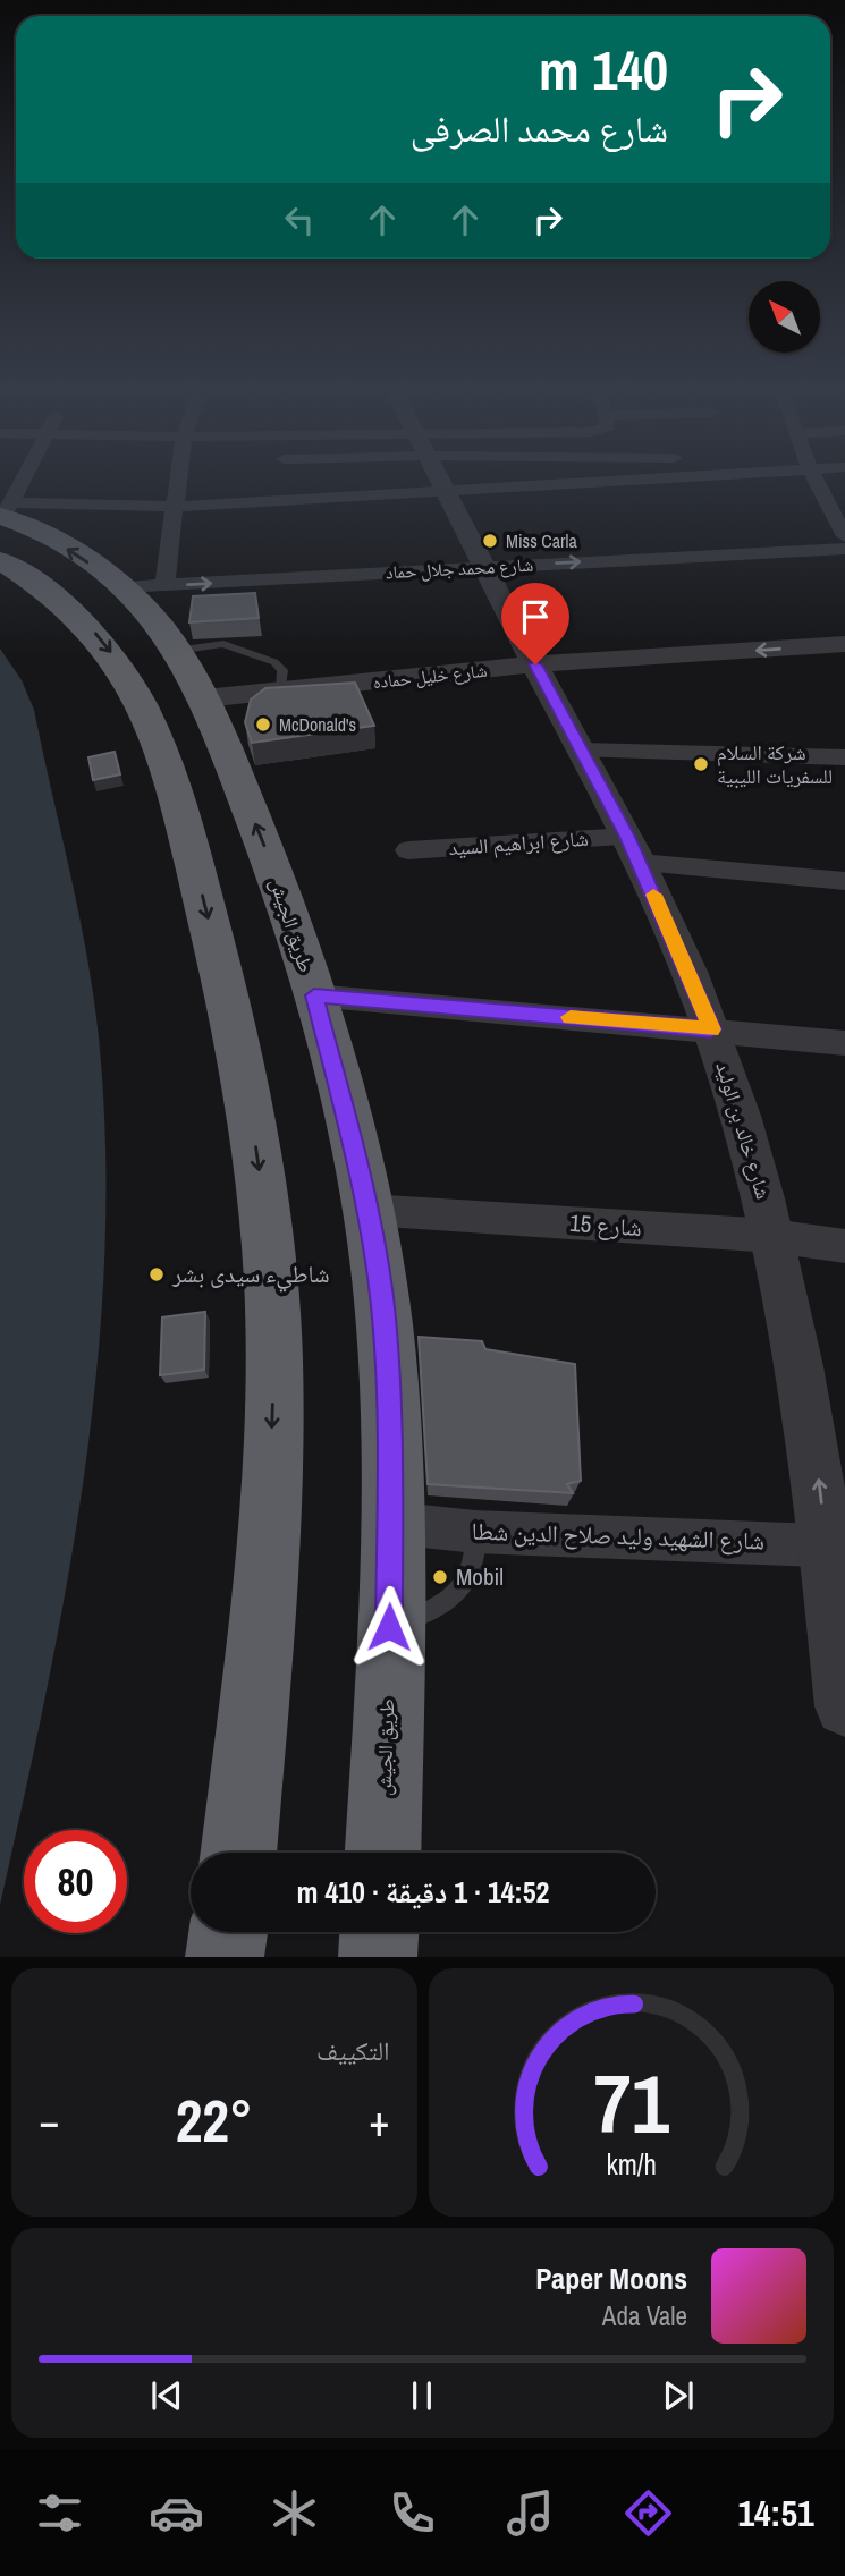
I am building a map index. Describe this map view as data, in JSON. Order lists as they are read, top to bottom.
{
  "streets": {
    "highway": ["طريق الجيش"],
    "street": [
      "شارع محمد جلال حماد",
      "شارع خليل حماده",
      "شارع ابراهيم السيد",
      "شارع خالد بن الوليد",
      "شارع 15",
      "شارع الشهيد وليد صلاح الدين شطا"
    ]
  },
  "crossings": [
    ["شارع محمد جلال حماد", "طريق الجيش"],
    ["شارع محمد جلال حماد", "شارع خالد بن الوليد"],
    ["شارع خليل حماده", "طريق الجيش"],
    ["شارع خليل حماده", "شارع خالد بن الوليد"],
    ["شارع ابراهيم السيد", "شارع خالد بن الوليد"],
    ["طريق الجيش", "شارع 15"],
    ["طريق الجيش", "شارع الشهيد وليد صلاح الدين شطا"],
    ["شارع خالد بن الوليد", "شارع 15"],
    ["شارع خالد بن الوليد", "شارع الشهيد وليد صلاح الدين شطا"]
  ],
  "places": [
    "Miss Carla",
    "McDonald's",
    "شركة السلام للسفريات الليبية",
    "شاطيء سيدى بشر",
    "Mobil"
  ],
  "north": "top left",
  "page": {
    "turn": ["140 m", "شارع محمد الصرفى"],
    "limit": "80",
    "trip": "14:52 · 1 دقيقة · 410 m",
    "tile": "التكييف",
    "heat": ["−", "22°", "+"],
    "song": ["Paper Moons", "Ada Vale"],
    "tabs": "14:51",
    "gauge": ["71", "km/h"]
  }
}
